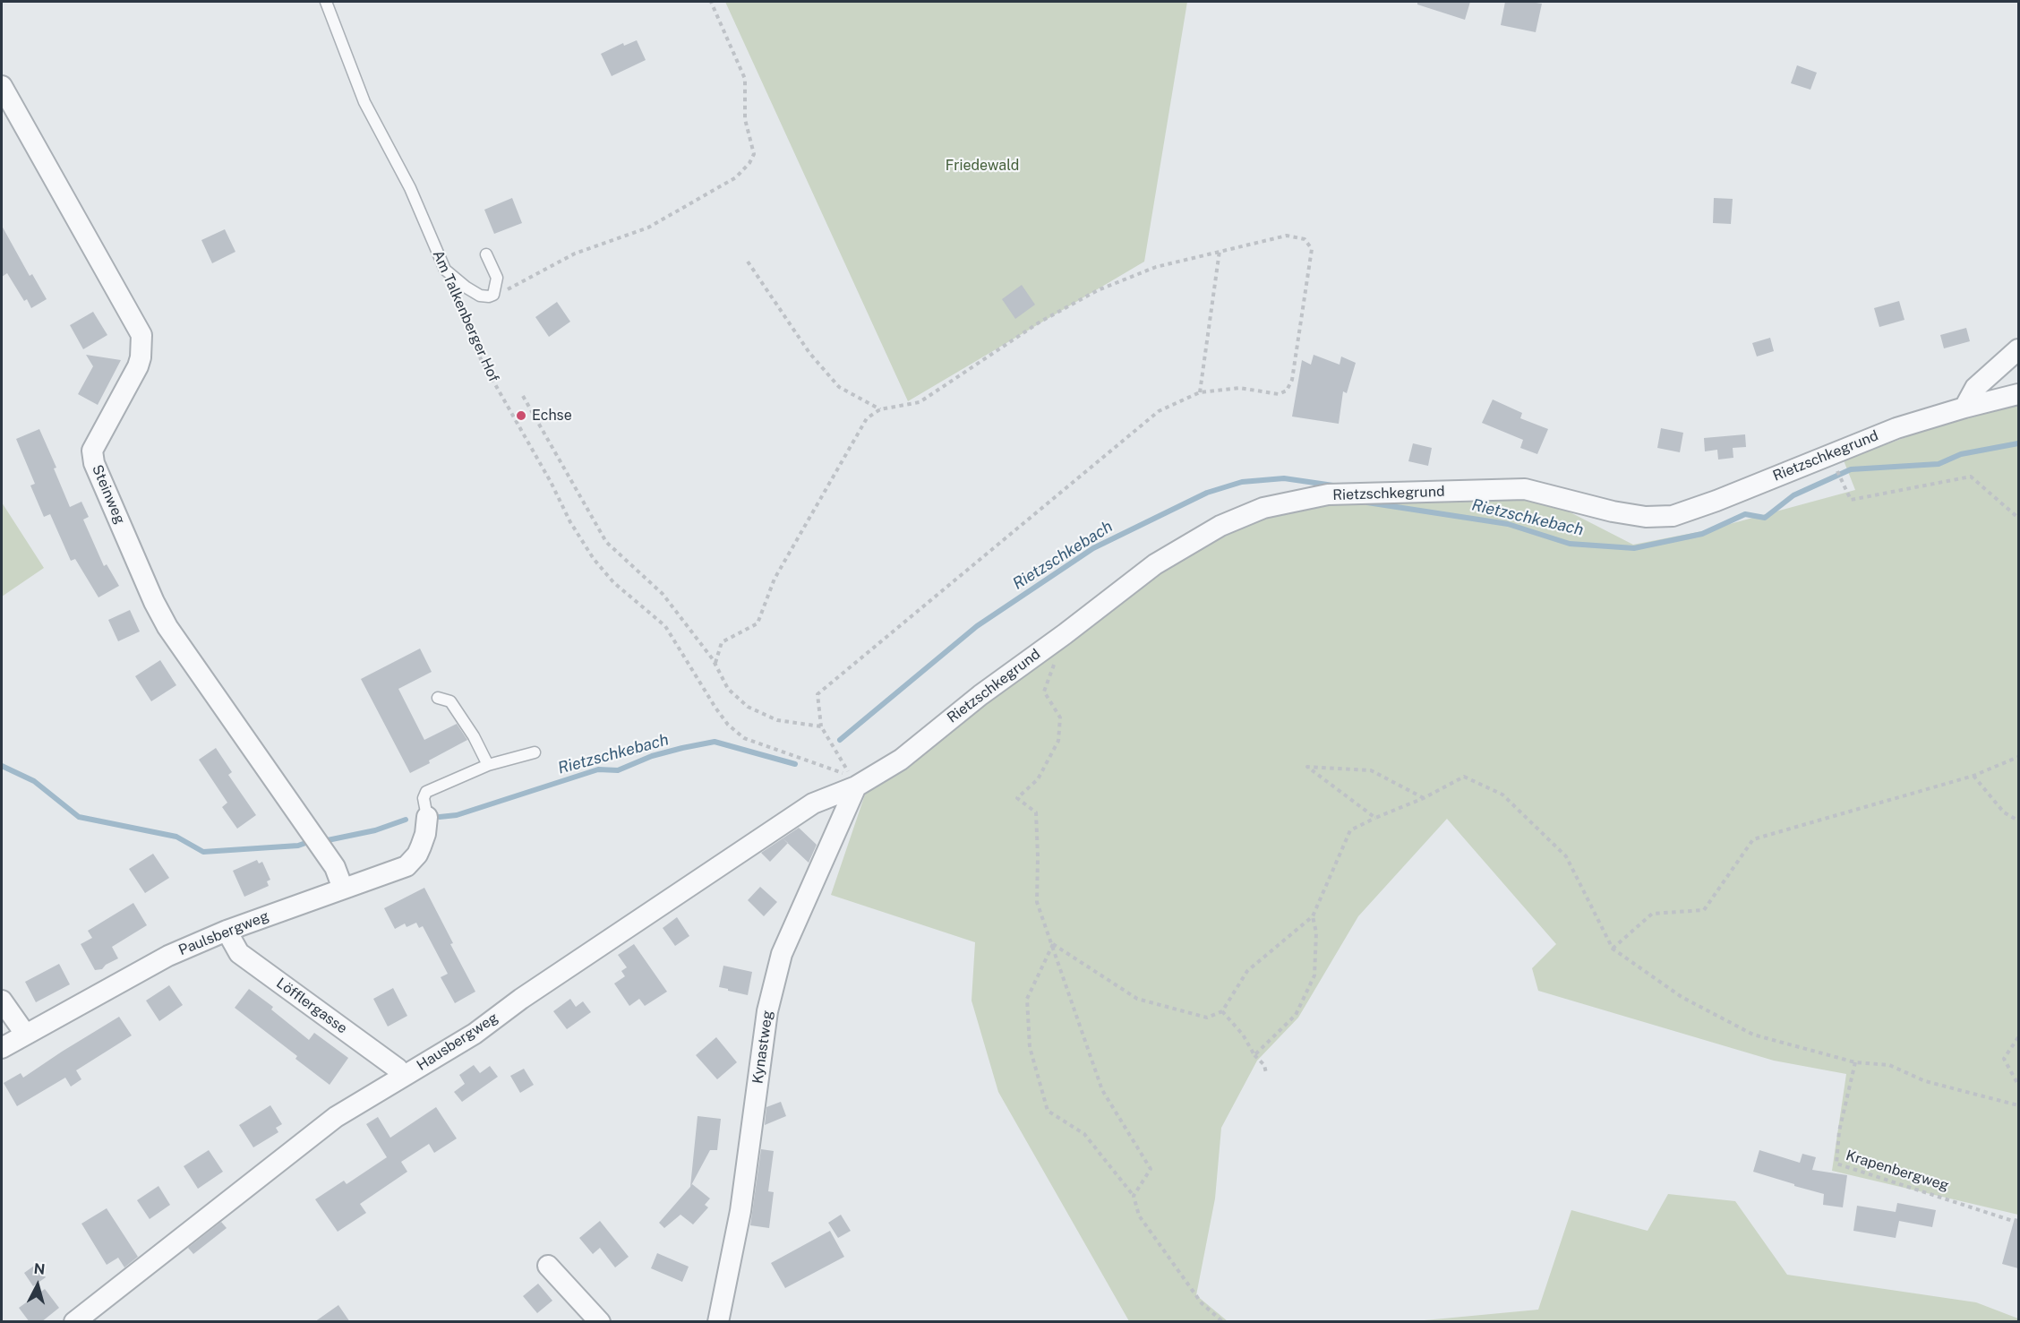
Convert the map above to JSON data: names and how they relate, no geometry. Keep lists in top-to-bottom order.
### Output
{
  "streets": {
    "street": [
      "Rietzschkegrund",
      "Steinweg",
      "Paulsbergweg",
      "Löfflergasse",
      "Hausbergweg",
      "Kynastweg"
    ],
    "lane": ["Am Talkenberger Hof"],
    "path": ["Krapenbergweg"]
  },
  "crossings": [
    ["Am Talkenberger Hof", "Rietzschkegrund"],
    ["Am Talkenberger Hof", "Hausbergweg"],
    ["Am Talkenberger Hof", "Kynastweg"],
    ["Rietzschkegrund", "Hausbergweg"],
    ["Rietzschkegrund", "Kynastweg"],
    ["Steinweg", "Paulsbergweg"],
    ["Paulsbergweg", "Löfflergasse"],
    ["Löfflergasse", "Hausbergweg"],
    ["Hausbergweg", "Kynastweg"]
  ],
  "water": ["Rietzschkebach"],
  "parks": ["Friedewald"],
  "places": ["Echse"],
  "north": "top"
}
